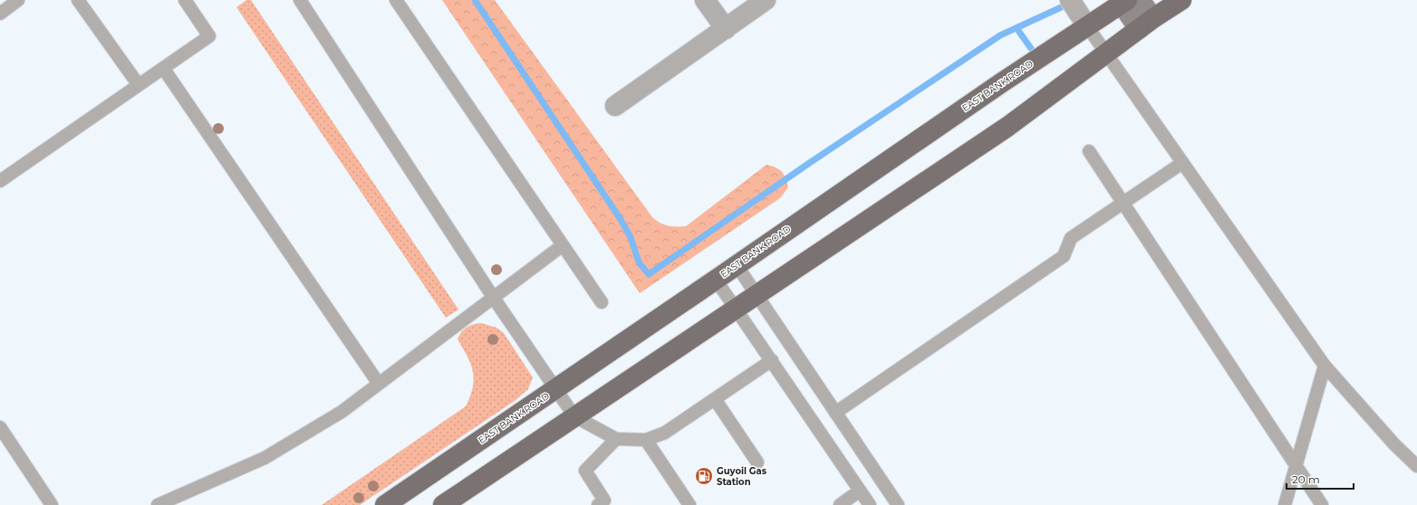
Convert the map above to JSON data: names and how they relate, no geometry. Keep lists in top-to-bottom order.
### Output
{
  "streets": {
    "main road": ["EAST BANK ROAD"]
  },
  "places": {
    "fuel station": ["Guyoil Gas Station"]
  },
  "scale_bar": "20 m"
}
